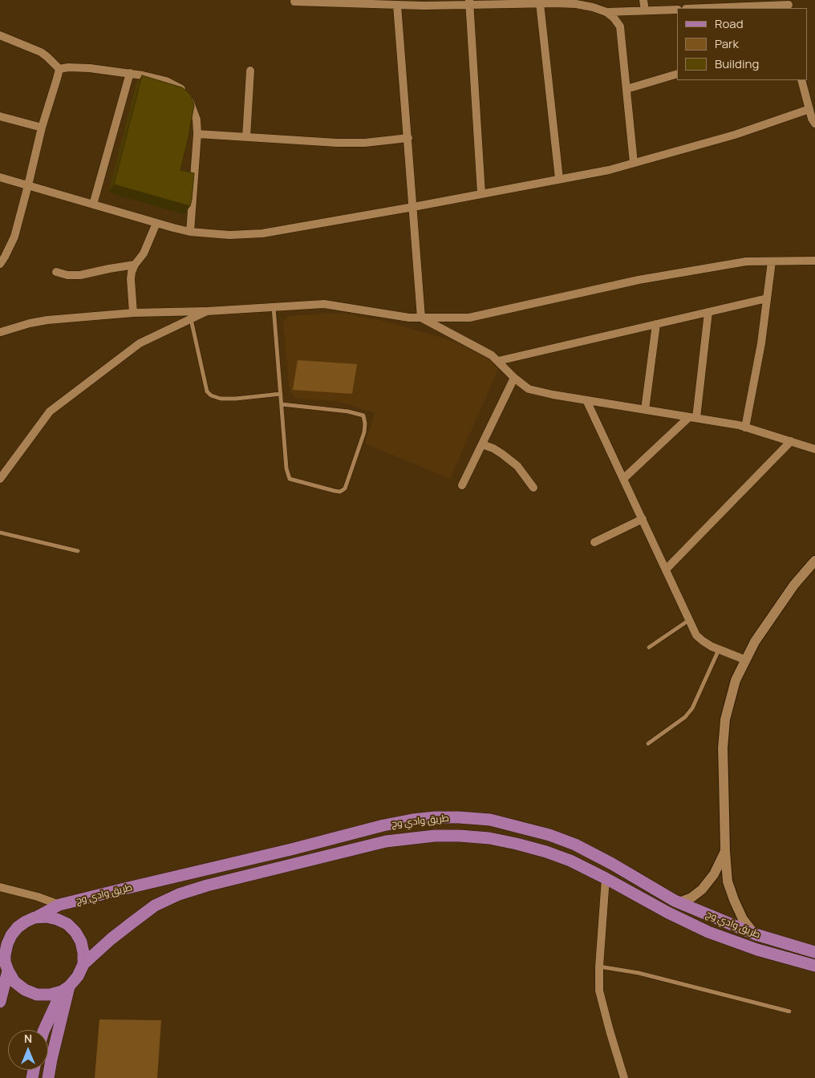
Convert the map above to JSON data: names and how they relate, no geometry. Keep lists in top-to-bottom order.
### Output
{
  "streets": {
    "main road": ["طريق وادي وج"]
  },
  "legend": ["Road", "Park", "Building"],
  "north": "top"
}
